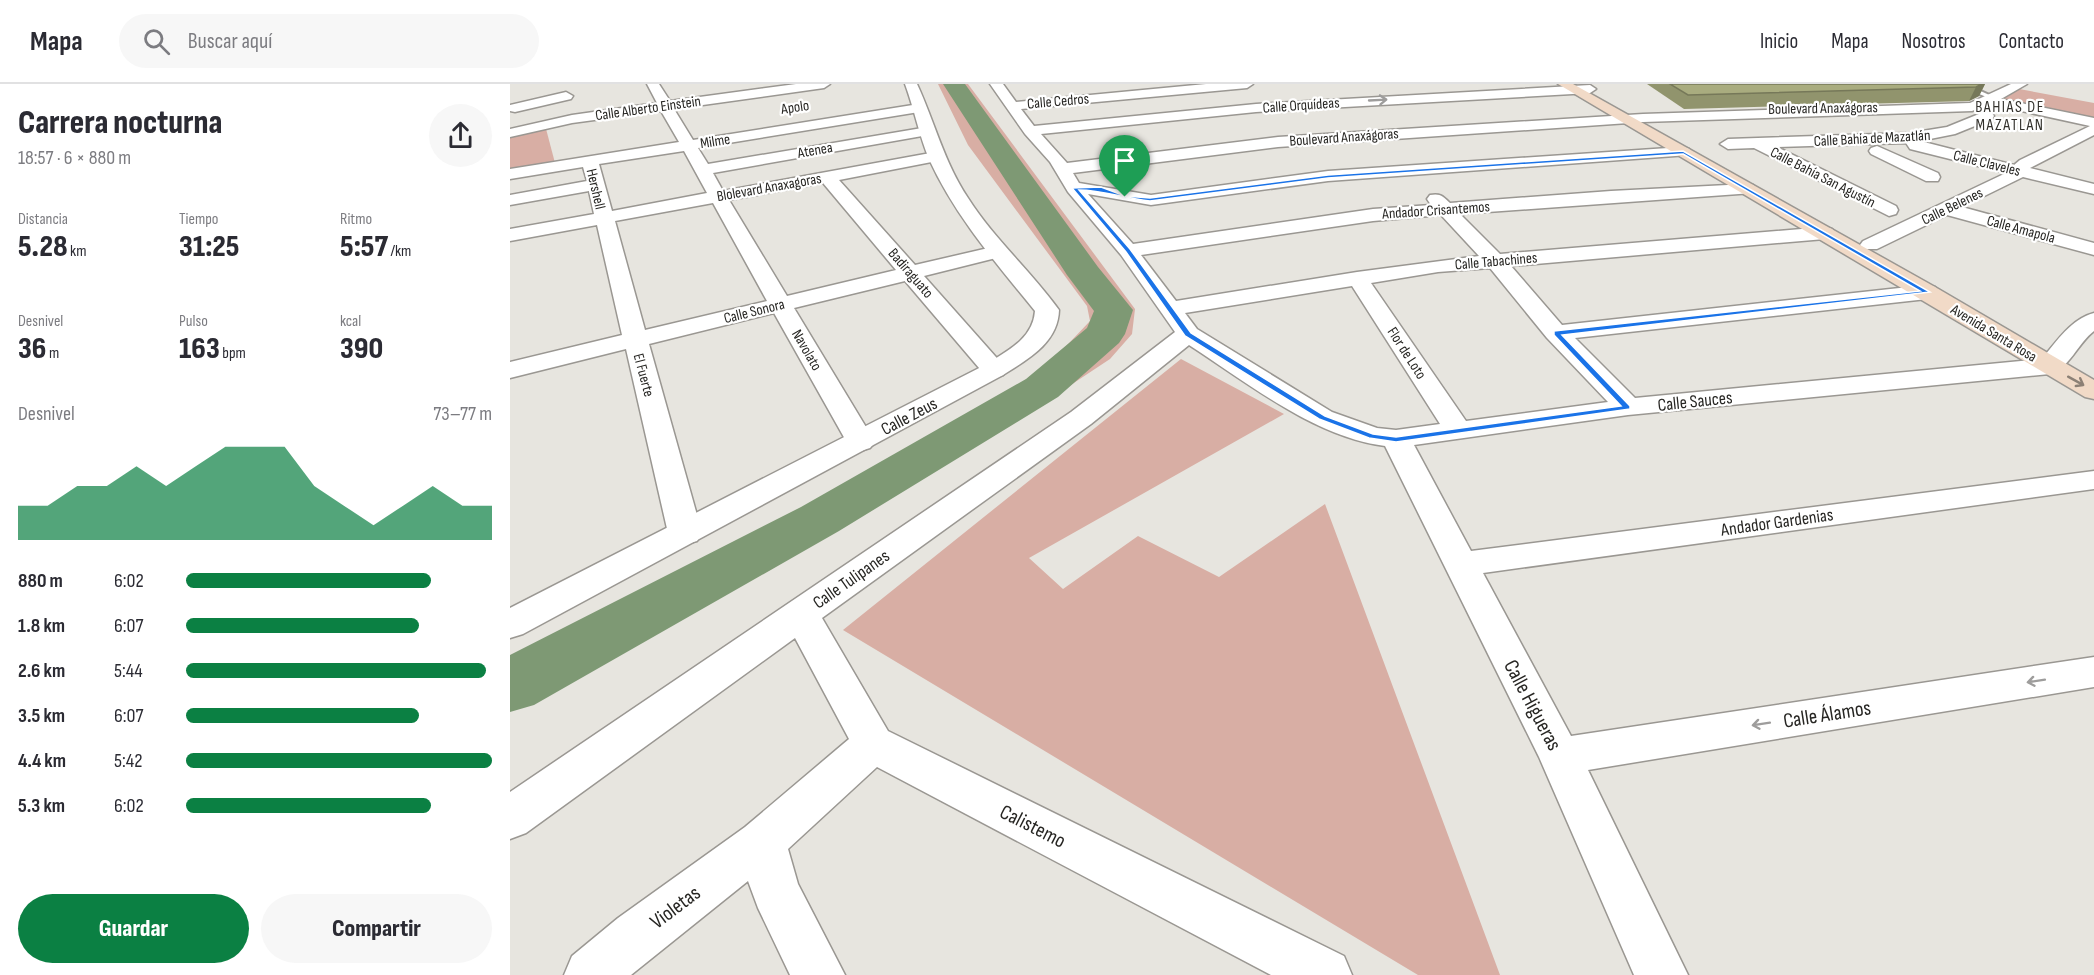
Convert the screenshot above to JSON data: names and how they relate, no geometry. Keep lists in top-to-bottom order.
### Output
{
  "streets": {
    "main road": ["Avenida Santa Rosa"],
    "street": [
      "Calle Cedros",
      "Calle Orquídeas",
      "Calle Alberto Einstein",
      "Boulevard Anaxágoras",
      "Calle Bahía de Mazatlán",
      "Milme",
      "Atenea",
      "Calle Claveles",
      "Calle Bahía San Agustín",
      "Blolevard Anaxagoras",
      "Hershell",
      "Calle Belenes",
      "Andador Crisantemos",
      "Calle Amapola",
      "Calle Tabachines",
      "Badiraguato",
      "Calle Sonora",
      "Navolato",
      "Flor de Loto",
      "El Fuerte",
      "Calle Sauces",
      "Calle Zeus",
      "Andador Gardenias",
      "Calle Tulipanes",
      "Calle Higueras",
      "Calle Álamos",
      "Calistemo",
      "Violetas"
    ]
  },
  "crossings": [
    ["Calle Orquídeas", "Avenida Santa Rosa"],
    ["Calle Alberto Einstein", "Navolato"],
    ["Boulevard Anaxágoras", "Calle Bahía de Mazatlán"],
    ["Boulevard Anaxágoras", "Calle Claveles"],
    ["Boulevard Anaxágoras", "Avenida Santa Rosa"],
    ["Calle Bahía de Mazatlán", "Calle Claveles"],
    ["Calle Bahía de Mazatlán", "Calle Bahía San Agustín"],
    ["Milme", "Atenea"],
    ["Milme", "Hershell"],
    ["Milme", "Navolato"],
    ["Milme", "Calle Zeus"],
    ["Atenea", "Navolato"],
    ["Atenea", "Calle Zeus"],
    ["Calle Claveles", "Calle Belenes"],
    ["Blolevard Anaxagoras", "Hershell"],
    ["Blolevard Anaxagoras", "Badiraguato"],
    ["Blolevard Anaxagoras", "Navolato"],
    ["Blolevard Anaxagoras", "El Fuerte"],
    ["Blolevard Anaxagoras", "Calle Zeus"],
    ["Hershell", "El Fuerte"],
    ["Calle Belenes", "Calle Amapola"],
    ["Calle Belenes", "Avenida Santa Rosa"],
    ["Andador Crisantemos", "Avenida Santa Rosa"],
    ["Calle Tabachines", "Avenida Santa Rosa"],
    ["Calle Tabachines", "Flor de Loto"],
    ["Calle Tabachines", "Calle Sauces"],
    ["Calle Tabachines", "Calle Tulipanes"],
    ["Badiraguato", "Calle Sonora"],
    ["Badiraguato", "Calle Zeus"],
    ["Calle Sonora", "Navolato"],
    ["Calle Sonora", "El Fuerte"],
    ["Calle Sonora", "Calle Zeus"],
    ["Avenida Santa Rosa", "Calle Sauces"],
    ["Navolato", "Calle Zeus"],
    ["Flor de Loto", "Calle Sauces"],
    ["El Fuerte", "Calle Zeus"],
    ["Calle Sauces", "Calle Tulipanes"],
    ["Calle Sauces", "Calle Higueras"],
    ["Andador Gardenias", "Calle Higueras"],
    ["Calle Higueras", "Calle Álamos"],
    ["Calistemo", "Violetas"]
  ],
  "one_way": ["Calle Álamos"],
  "districts": ["BAHIAS DE MAZATLAN"],
  "page": {
    "header": "Mapa",
    "search": "Buscar aquí",
    "nav": [
      "Inicio",
      "Mapa",
      "Nosotros",
      "Contacto"
    ],
    "heading": ["Carrera nocturna", "18:57 · 6 × 880 m"],
    "stats": [
      ["Distancia", "5.28 km"],
      ["Tiempo", "31:25"],
      ["Ritmo", "5:57 /km"],
      ["Desnivel", "36 m"],
      ["Pulso", "163 bpm"],
      ["kcal", "390"]
    ],
    "chart": ["Desnivel", "73–77 m"],
    "list": [
      {
        "name": "880 m",
        "note": "6:02"
      },
      {
        "name": "1.8 km",
        "note": "6:07"
      },
      {
        "name": "2.6 km",
        "note": "5:44"
      },
      {
        "name": "3.5 km",
        "note": "6:07"
      },
      {
        "name": "4.4 km",
        "note": "5:42"
      },
      {
        "name": "5.3 km",
        "note": "6:02"
      }
    ],
    "buttons": ["Guardar", "Compartir"]
  }
}
